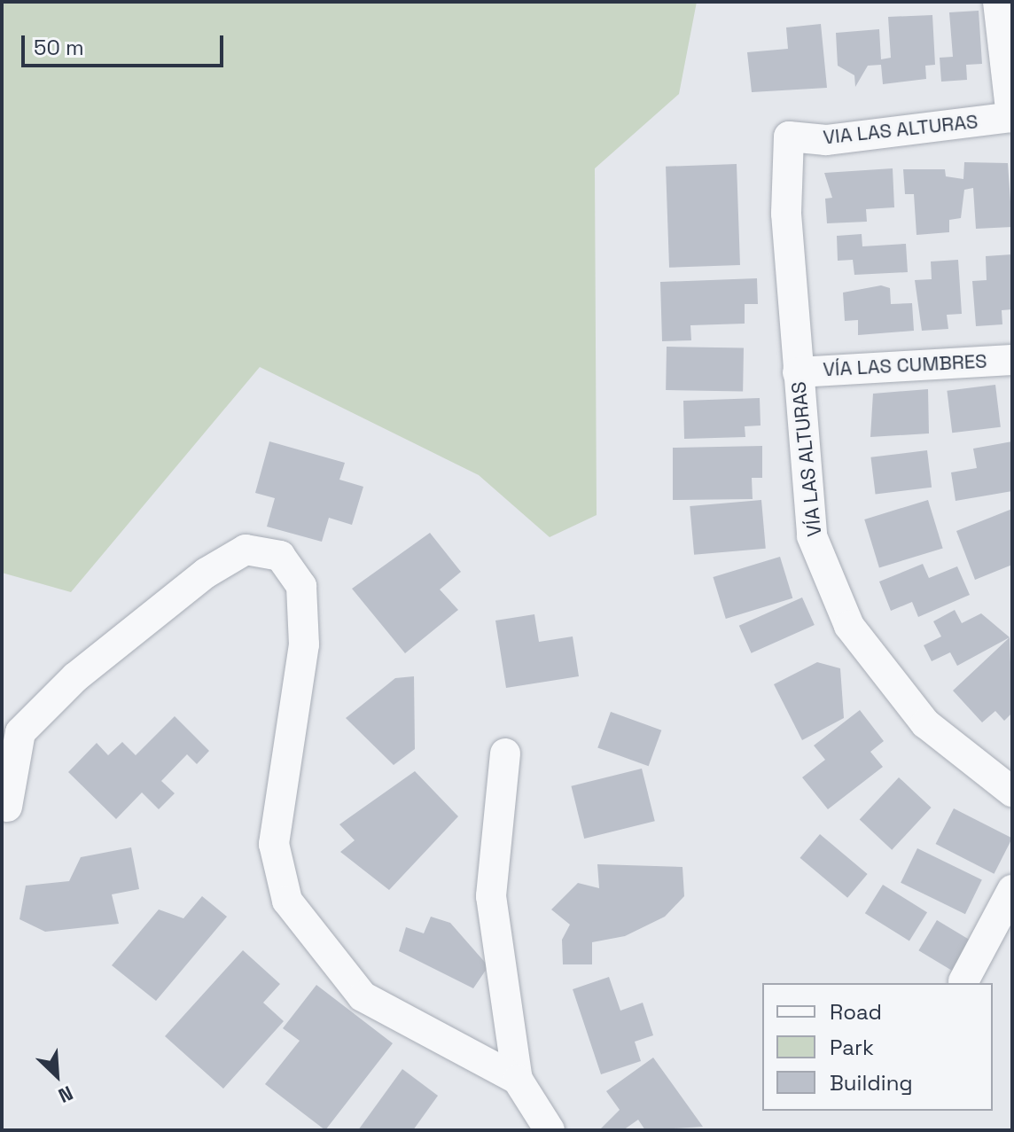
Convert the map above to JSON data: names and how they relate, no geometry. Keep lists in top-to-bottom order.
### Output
{
  "streets": {
    "street": ["VIA LAS ALTURAS", "VÍA LAS CUMBRES", "VÍA LAS ALTURAS"]
  },
  "crossings": [
    ["VIA LAS ALTURAS", "VÍA LAS ALTURAS"],
    ["VÍA LAS CUMBRES", "VÍA LAS ALTURAS"]
  ],
  "legend": ["Road", "Park", "Building"],
  "scale_bar": "50 m",
  "north": "bottom right"
}
